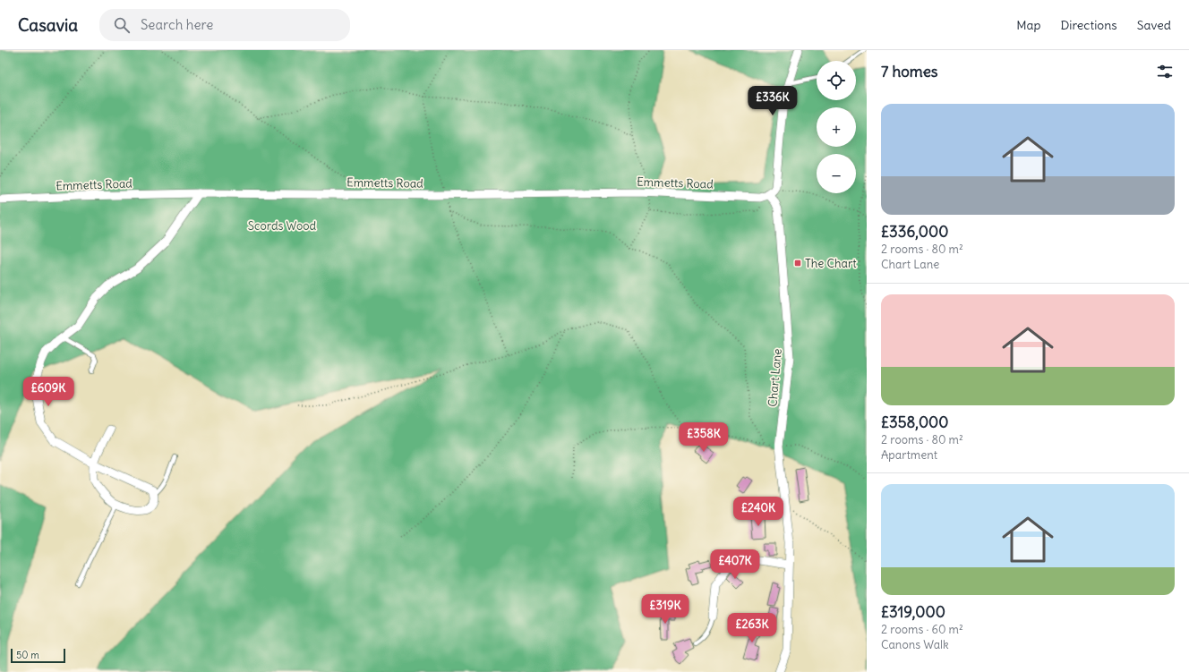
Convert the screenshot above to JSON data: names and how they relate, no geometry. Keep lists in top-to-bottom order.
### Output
{
  "streets": {
    "street": ["Emmetts Road", "Chart Lane"]
  },
  "crossings": [
    ["Emmetts Road", "Chart Lane"]
  ],
  "parks": ["Scords Wood"],
  "places": {
    "transit": ["The Chart"]
  },
  "scale_bar": "50 m",
  "page": {
    "header": "Casavia",
    "search": "Search here",
    "nav": ["Map", "Directions", "Saved"],
    "heading": "7 homes",
    "map_buttons": ["+", "−"],
    "price": [
      "£336K",
      "£609K",
      "£358K",
      "£240K",
      "£407K",
      "£319K",
      "£263K"
    ],
    "list": [
      {
        "name": "£336,000",
        "note": "2 rooms · 80 m² · Chart Lane"
      },
      {
        "name": "£358,000",
        "note": "2 rooms · 80 m² · Apartment"
      },
      {
        "name": "£319,000",
        "note": "2 rooms · 60 m² · Canons Walk"
      }
    ],
    "scale": "50 m"
  }
}
